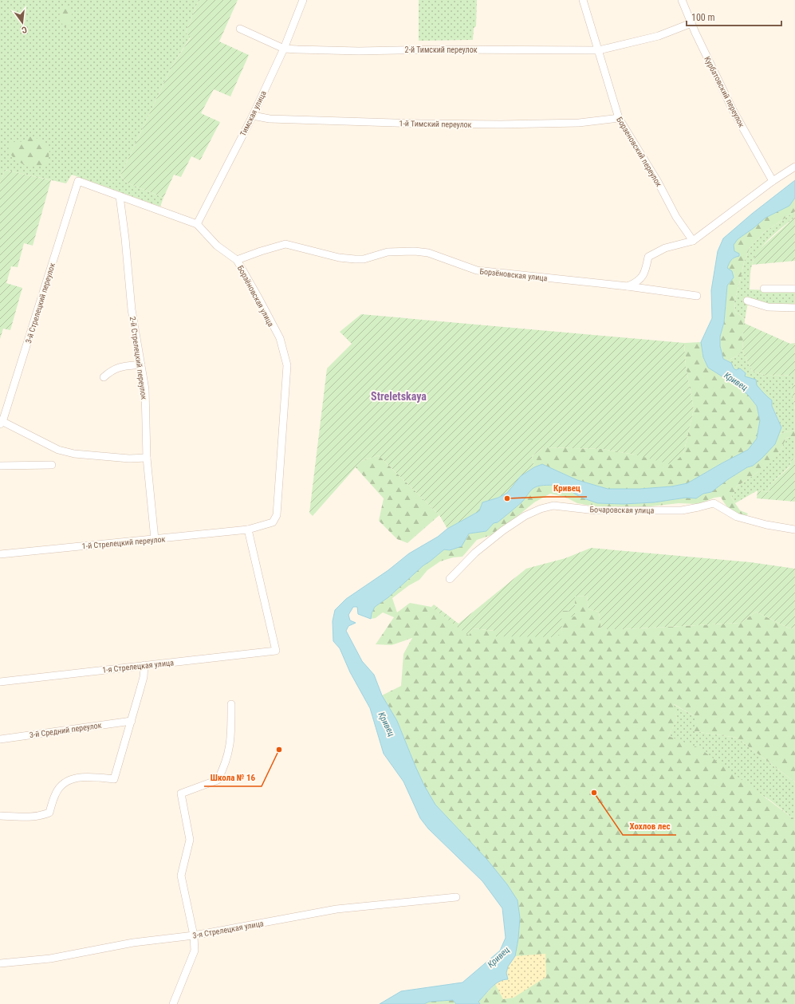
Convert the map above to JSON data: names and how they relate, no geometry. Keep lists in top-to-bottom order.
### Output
{
  "streets": {
    "street": [
      "2-й Тимский переулок",
      "Курбатовский переулок",
      "Тимская улица",
      "1-й Тимский переулок",
      "Борзеновский переулок",
      "Борзёновская улица",
      "3-й Стрелецкий переулок",
      "2-й Стрелецкий переулок",
      "Бочаровская улица",
      "1-й Стрелецкий переулок",
      "1-я Стрелецкая улица",
      "3-й Средний переулок",
      "3-я Стрелецкая улица"
    ]
  },
  "crossings": [
    ["2-й Тимский переулок", "Курбатовский переулок"],
    ["2-й Тимский переулок", "Тимская улица"],
    ["2-й Тимский переулок", "Борзеновский переулок"],
    ["Тимская улица", "1-й Тимский переулок"],
    ["1-й Тимский переулок", "Борзеновский переулок"],
    ["Борзёновская улица", "1-й Стрелецкий переулок"],
    ["Борзёновская улица", "1-я Стрелецкая улица"],
    ["3-й Стрелецкий переулок", "2-й Стрелецкий переулок"],
    ["2-й Стрелецкий переулок", "1-й Стрелецкий переулок"],
    ["1-й Стрелецкий переулок", "1-я Стрелецкая улица"]
  ],
  "districts": ["Streletskaya"],
  "water": ["Кривец"],
  "places": ["Кривец", "Школа № 16", "Хохлов лес"],
  "scale_bar": "100 m",
  "north": "bottom"
}
